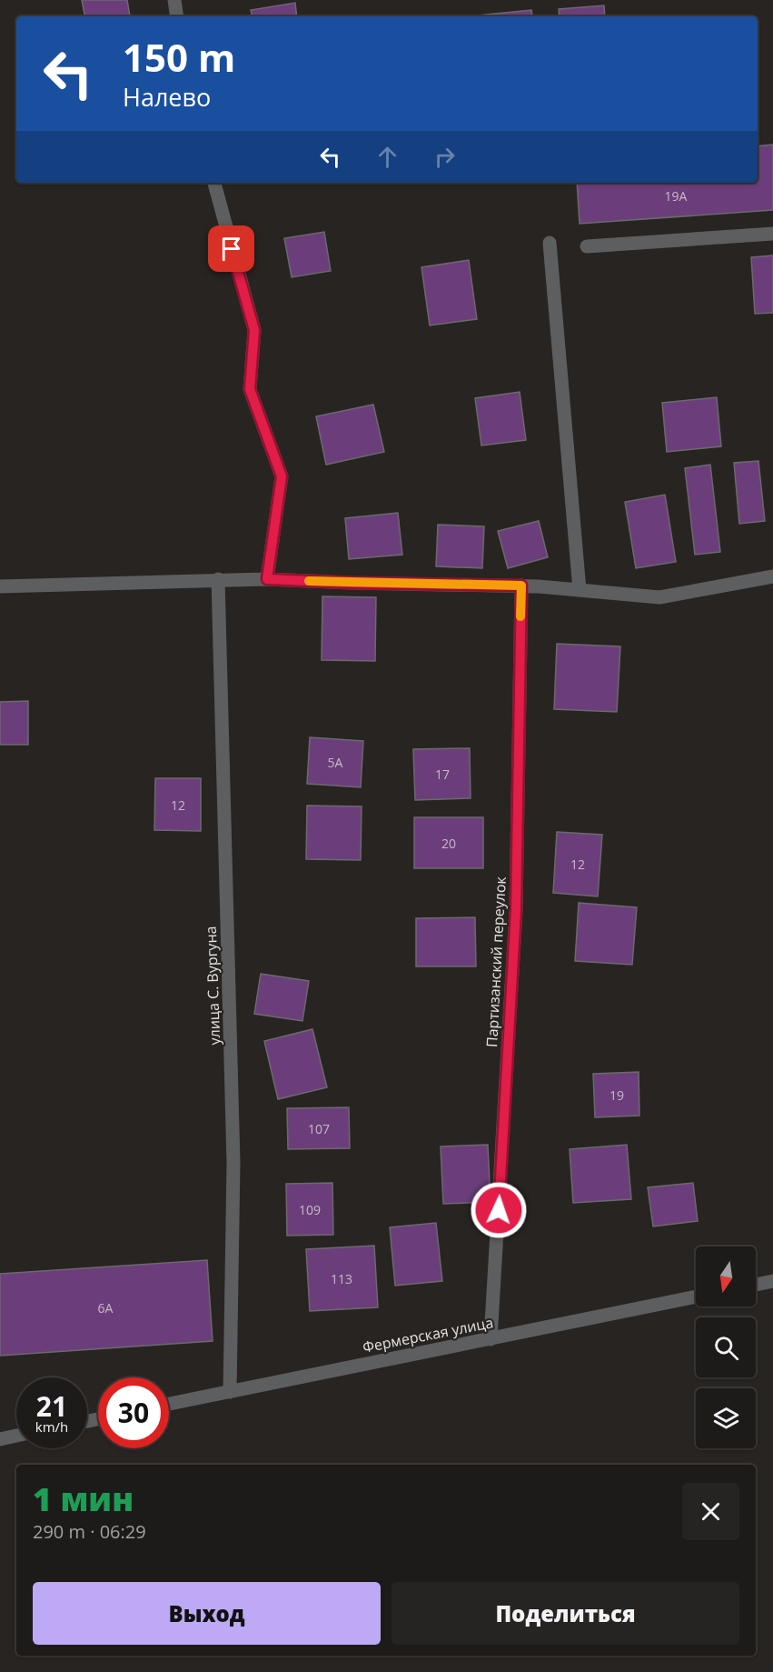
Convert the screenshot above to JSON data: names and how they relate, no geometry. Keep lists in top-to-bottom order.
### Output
{
  "streets": {
    "street": ["Партизанский переулок", "улица С. Вургуна", "Фермерская улица"]
  },
  "crossings": [
    ["Партизанский переулок", "Фермерская улица"],
    ["улица С. Вургуна", "Фермерская улица"]
  ],
  "house_numbers": [
    "19А",
    "5А",
    "17",
    "12",
    "20",
    "12",
    "19",
    "107",
    "109",
    "113",
    "6А"
  ],
  "north": "bottom",
  "page": {
    "turn": ["150 m", "Налево"],
    "speed": "21 km/h",
    "limit": "30",
    "heading": ["1 мин", "290 m · 06:29"],
    "buttons": ["Выход", "Поделиться"]
  }
}
